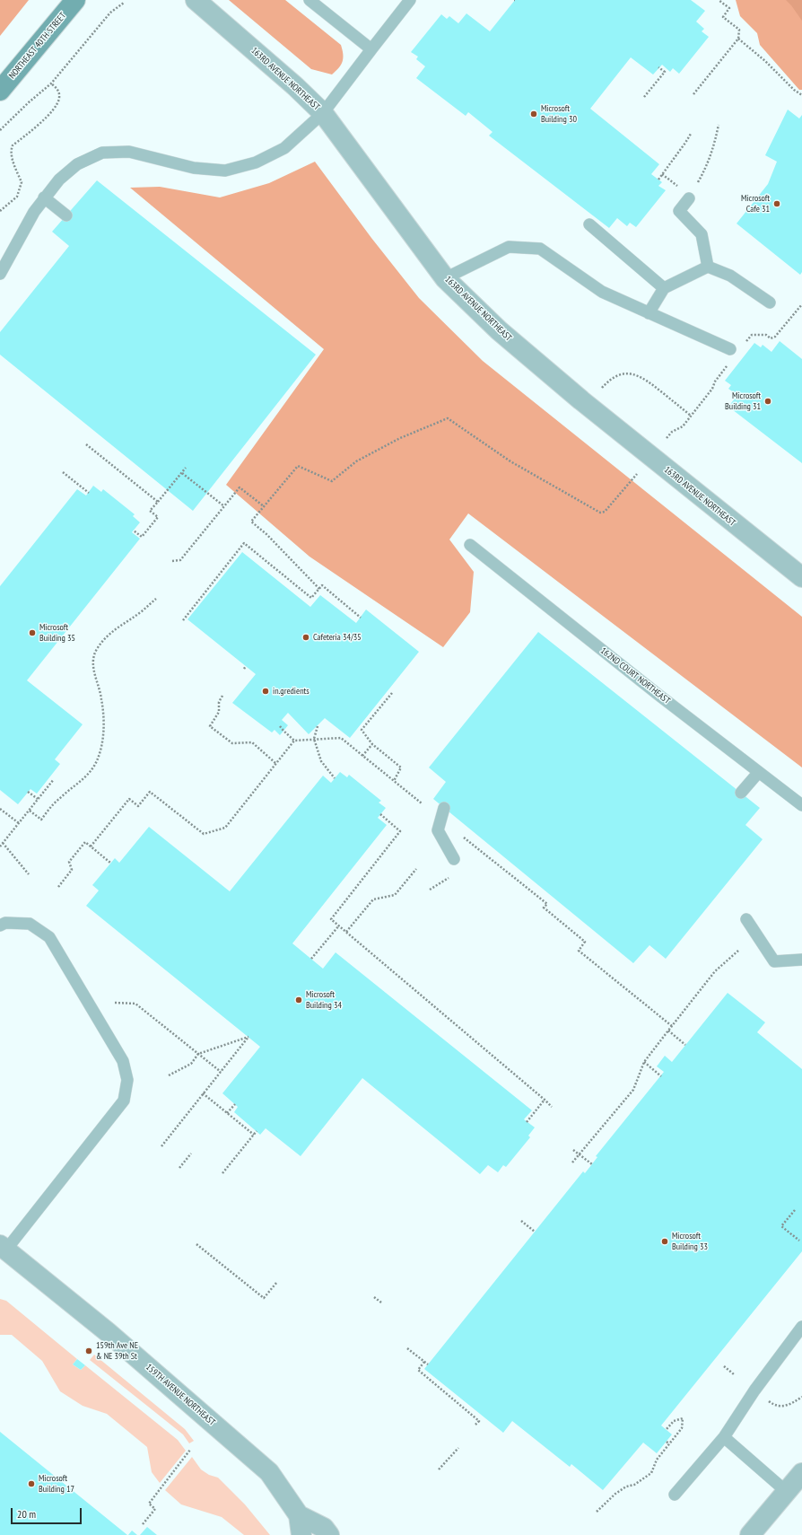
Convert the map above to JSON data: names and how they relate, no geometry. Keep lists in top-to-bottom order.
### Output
{
  "streets": {
    "main road": ["NORTHEAST 40TH STREET"],
    "street": ["163RD AVENUE NORTHEAST", "159TH AVENUE NORTHEAST"],
    "lane": ["162ND COURT NORTHEAST"]
  },
  "places": [
    "Microsoft Building 30",
    "Microsoft Cafe 31",
    "Microsoft Building 31",
    "Microsoft Building 35",
    "Cafeteria 34/35",
    "in.gredients",
    "Microsoft Building 34",
    "Microsoft Building 33",
    "159th Ave NE & NE 39th St",
    "Microsoft Building 17"
  ],
  "scale_bar": "20 m"
}
